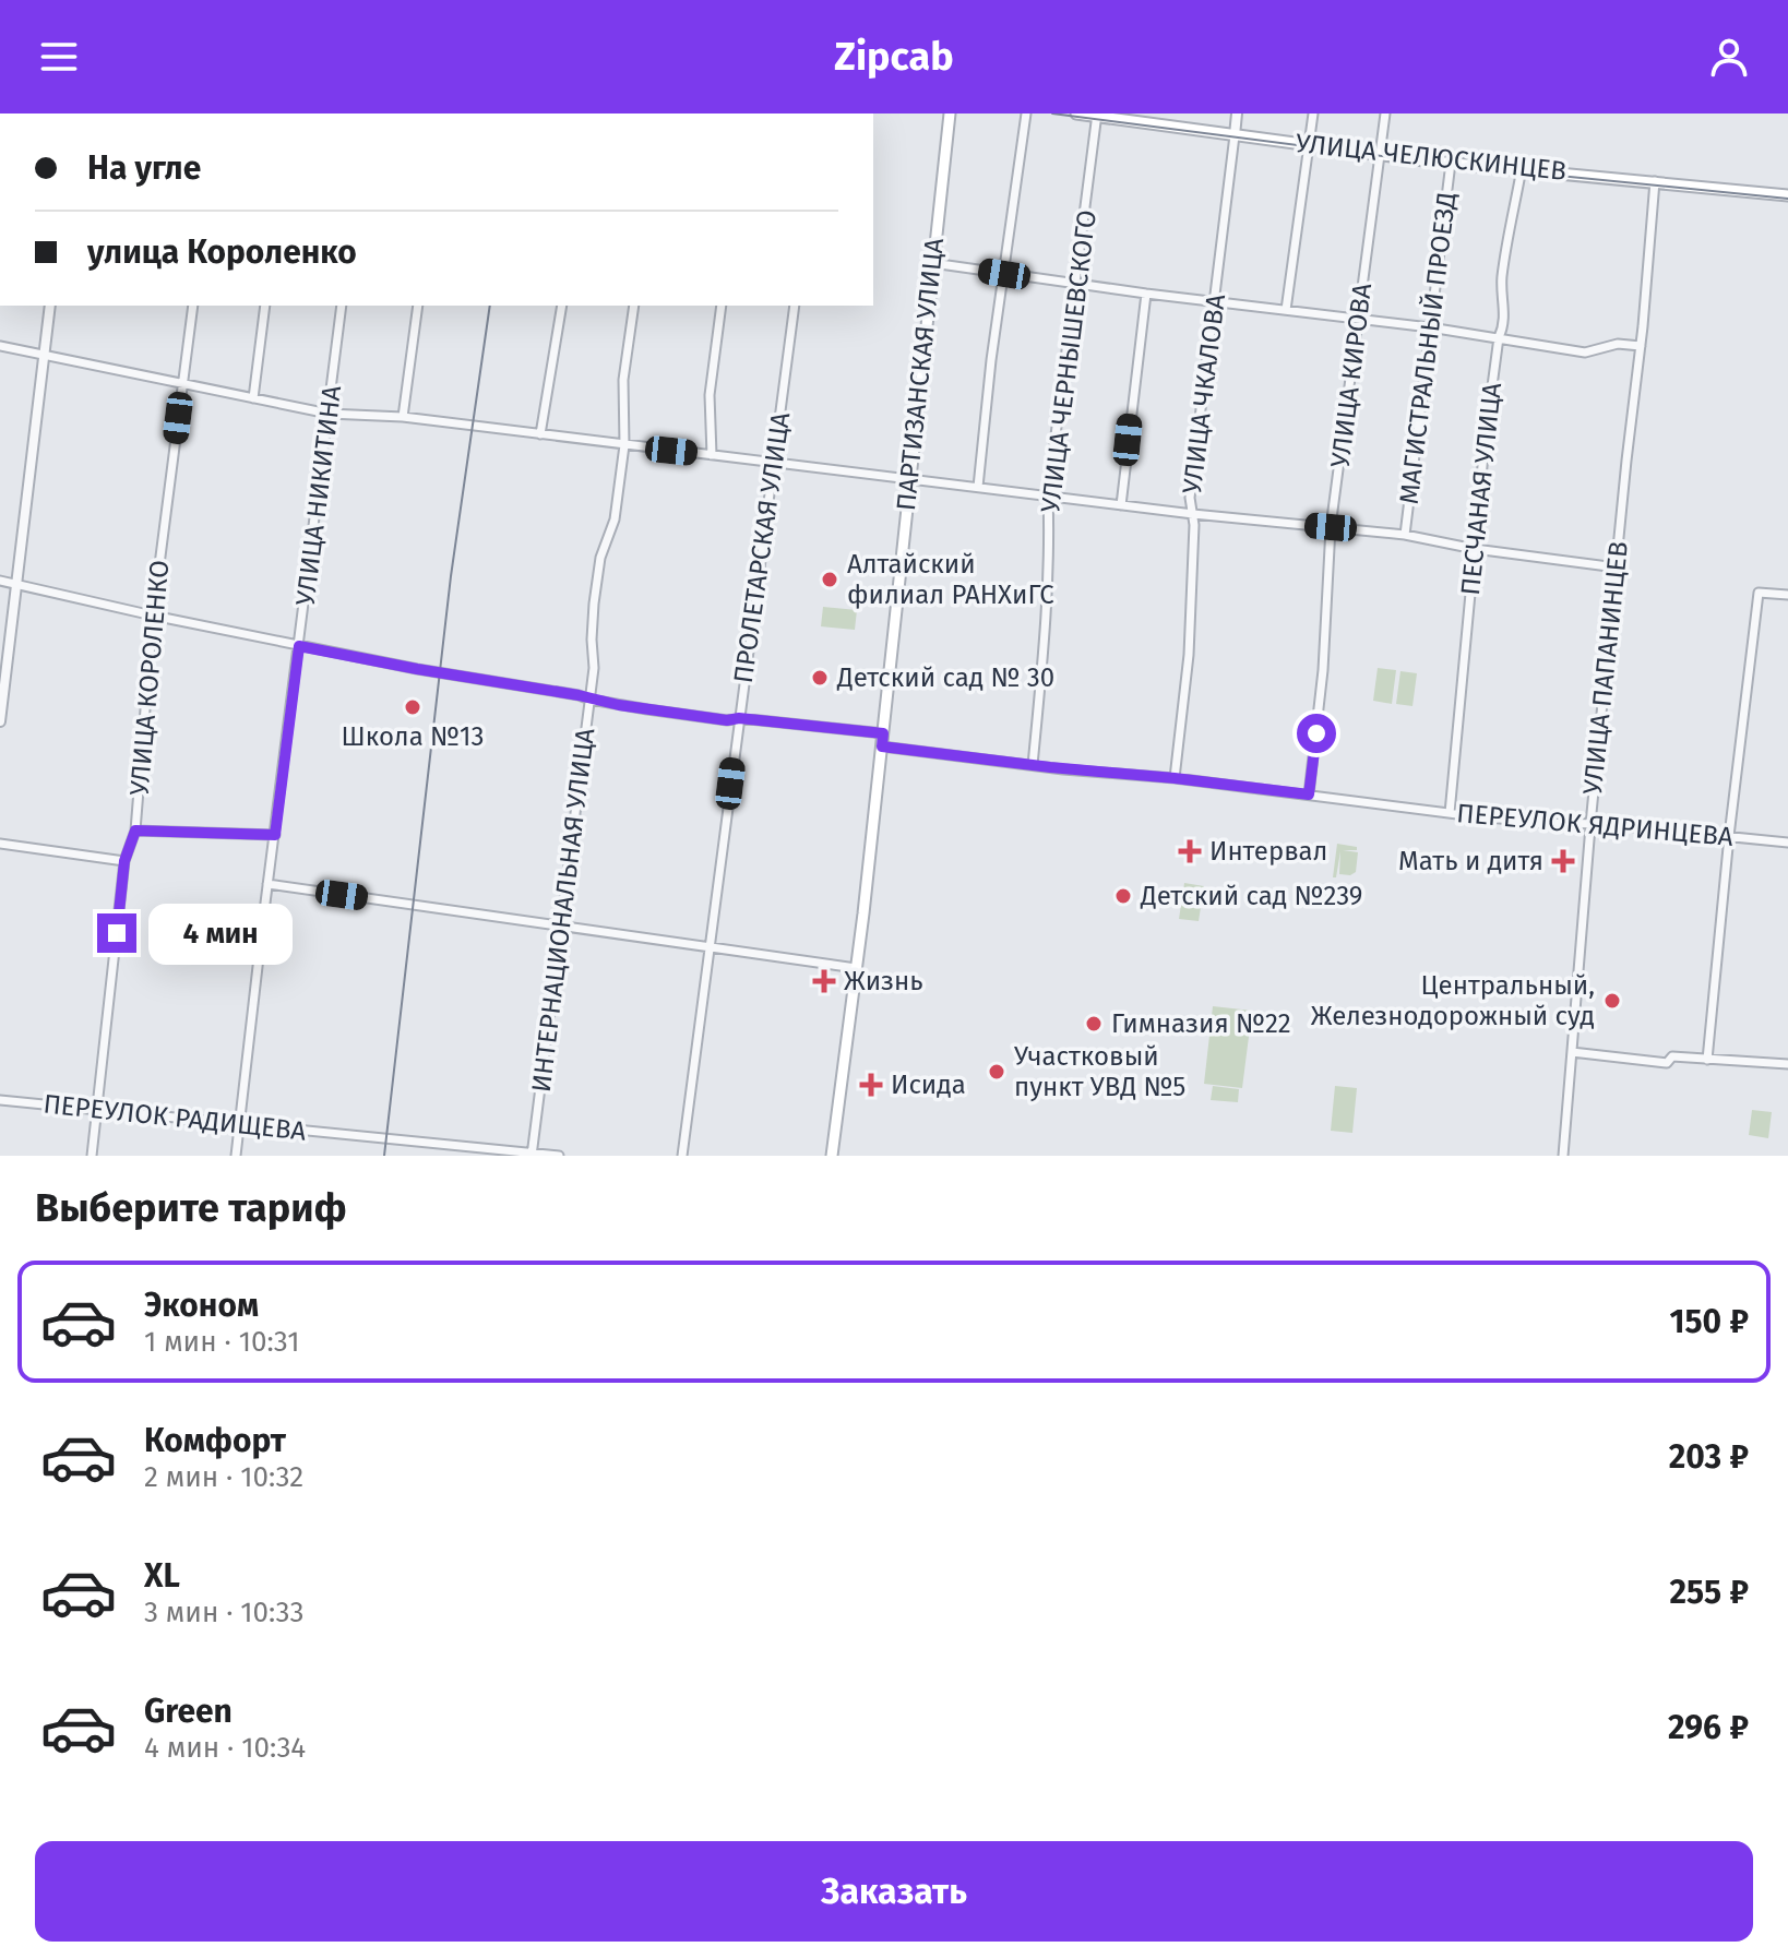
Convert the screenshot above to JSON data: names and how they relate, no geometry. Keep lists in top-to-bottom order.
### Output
{
  "streets": {
    "main road": ["УЛИЦА ЧЕЛЮСКИНЦЕВ", "ПАРТИЗАНСКАЯ УЛИЦА"],
    "street": [
      "МАГИСТРАЛЬНЫЙ ПРОЕЗД",
      "УЛИЦА ЧЕРНЫШЕВСКОГО",
      "УЛИЦА КИРОВА",
      "УЛИЦА ЧКАЛОВА",
      "ПЕСЧАНАЯ УЛИЦА",
      "УЛИЦА НИКИТИНА",
      "ПРОЛЕТАРСКАЯ УЛИЦА",
      "УЛИЦА ПАПАНИНЦЕВ",
      "УЛИЦА КОРОЛЕНКО",
      "ПЕРЕУЛОК ЯДРИНЦЕВА",
      "ИНТЕРНАЦИОНАЛЬНАЯ УЛИЦА",
      "ПЕРЕУЛОК РАДИЩЕВА"
    ]
  },
  "crossings": [
    ["УЛИЦА ЧЕЛЮСКИНЦЕВ", "МАГИСТРАЛЬНЫЙ ПРОЕЗД"],
    ["УЛИЦА ЧЕЛЮСКИНЦЕВ", "УЛИЦА ЧЕРНЫШЕВСКОГО"],
    ["УЛИЦА ЧЕЛЮСКИНЦЕВ", "УЛИЦА КИРОВА"],
    ["УЛИЦА ЧЕЛЮСКИНЦЕВ", "УЛИЦА ЧКАЛОВА"],
    ["УЛИЦА ЧЕЛЮСКИНЦЕВ", "ПЕСЧАНАЯ УЛИЦА"],
    ["УЛИЦА ЧЕЛЮСКИНЦЕВ", "УЛИЦА ПАПАНИНЦЕВ"],
    ["УЛИЦА ЧЕРНЫШЕВСКОГО", "ПЕРЕУЛОК ЯДРИНЦЕВА"],
    ["ПАРТИЗАНСКАЯ УЛИЦА", "ПЕРЕУЛОК ЯДРИНЦЕВА"],
    ["УЛИЦА КИРОВА", "ПЕРЕУЛОК ЯДРИНЦЕВА"],
    ["УЛИЦА ЧКАЛОВА", "ПЕРЕУЛОК ЯДРИНЦЕВА"],
    ["ПЕСЧАНАЯ УЛИЦА", "ПЕРЕУЛОК ЯДРИНЦЕВА"],
    ["УЛИЦА НИКИТИНА", "ПЕРЕУЛОК РАДИЩЕВА"],
    ["УЛИЦА ПАПАНИНЦЕВ", "ПЕРЕУЛОК ЯДРИНЦЕВА"],
    ["УЛИЦА КОРОЛЕНКО", "ПЕРЕУЛОК РАДИЩЕВА"],
    ["ИНТЕРНАЦИОНАЛЬНАЯ УЛИЦА", "ПЕРЕУЛОК РАДИЩЕВА"]
  ],
  "places": {
    "other": [
      "Алтайский филиал РАНХиГС",
      "Детский сад № 30",
      "Школа №13",
      "Детский сад №239",
      "Центральный, Железнодорожный суд",
      "Гимназия №22",
      "Участковый пункт УВД №5"
    ],
    "health": [
      "Интервал",
      "Мать и дитя",
      "Жизнь",
      "Исида"
    ]
  },
  "page": {
    "header": "Zipcab",
    "banner": ["На угле", "улица Короленко"],
    "bubble": "4 мин",
    "heading": "Выберите тариф",
    "list": [
      {
        "name": "Эконом",
        "note": "1 мин · 10:31",
        "value": "150 ₽"
      },
      {
        "name": "Комфорт",
        "note": "2 мин · 10:32",
        "value": "203 ₽"
      },
      {
        "name": "XL",
        "note": "3 мин · 10:33",
        "value": "255 ₽"
      },
      {
        "name": "Green",
        "note": "4 мин · 10:34",
        "value": "296 ₽"
      }
    ],
    "buttons": "Заказать"
  }
}
